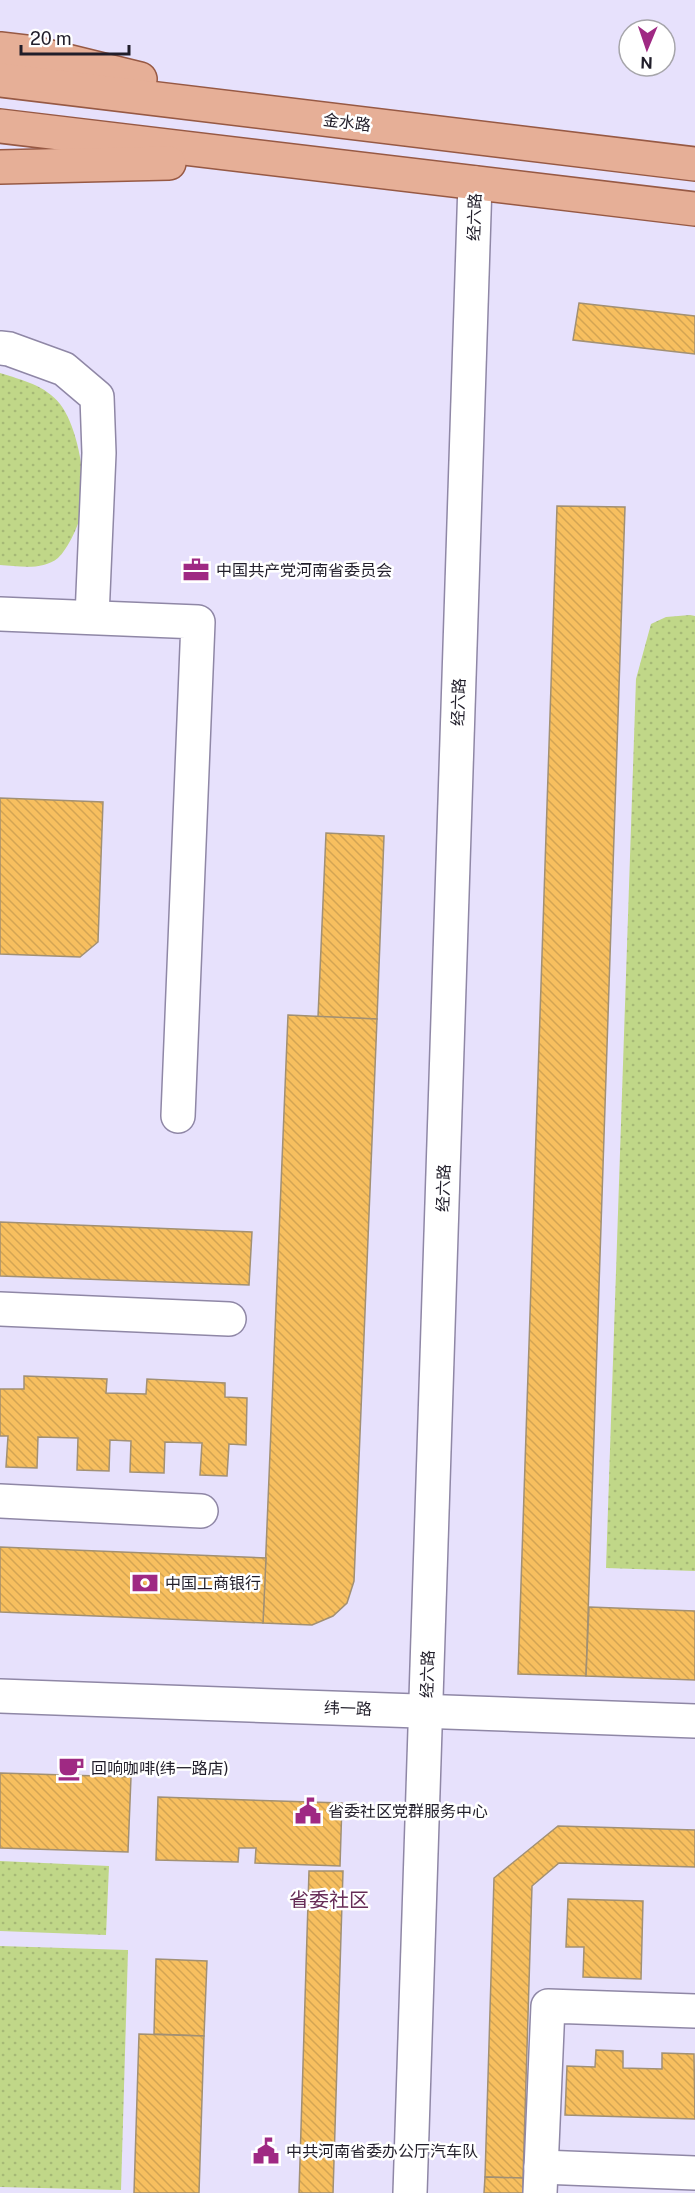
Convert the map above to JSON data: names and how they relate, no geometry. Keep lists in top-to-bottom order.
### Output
{
  "streets": {
    "main road": ["金水路"],
    "street": ["经六路", "纬一路"]
  },
  "crossings": [
    ["经六路", "纬一路"]
  ],
  "districts": ["省委社区"],
  "places": {
    "office": ["中国共产党河南省委员会"],
    "bank": ["中国工商银行"],
    "cafe": ["回响咖啡(纬一路店)"],
    "public building": ["省委社区党群服务中心", "中共河南省委办公厅汽车队"]
  },
  "scale_bar": "20 m",
  "north": "bottom"
}
